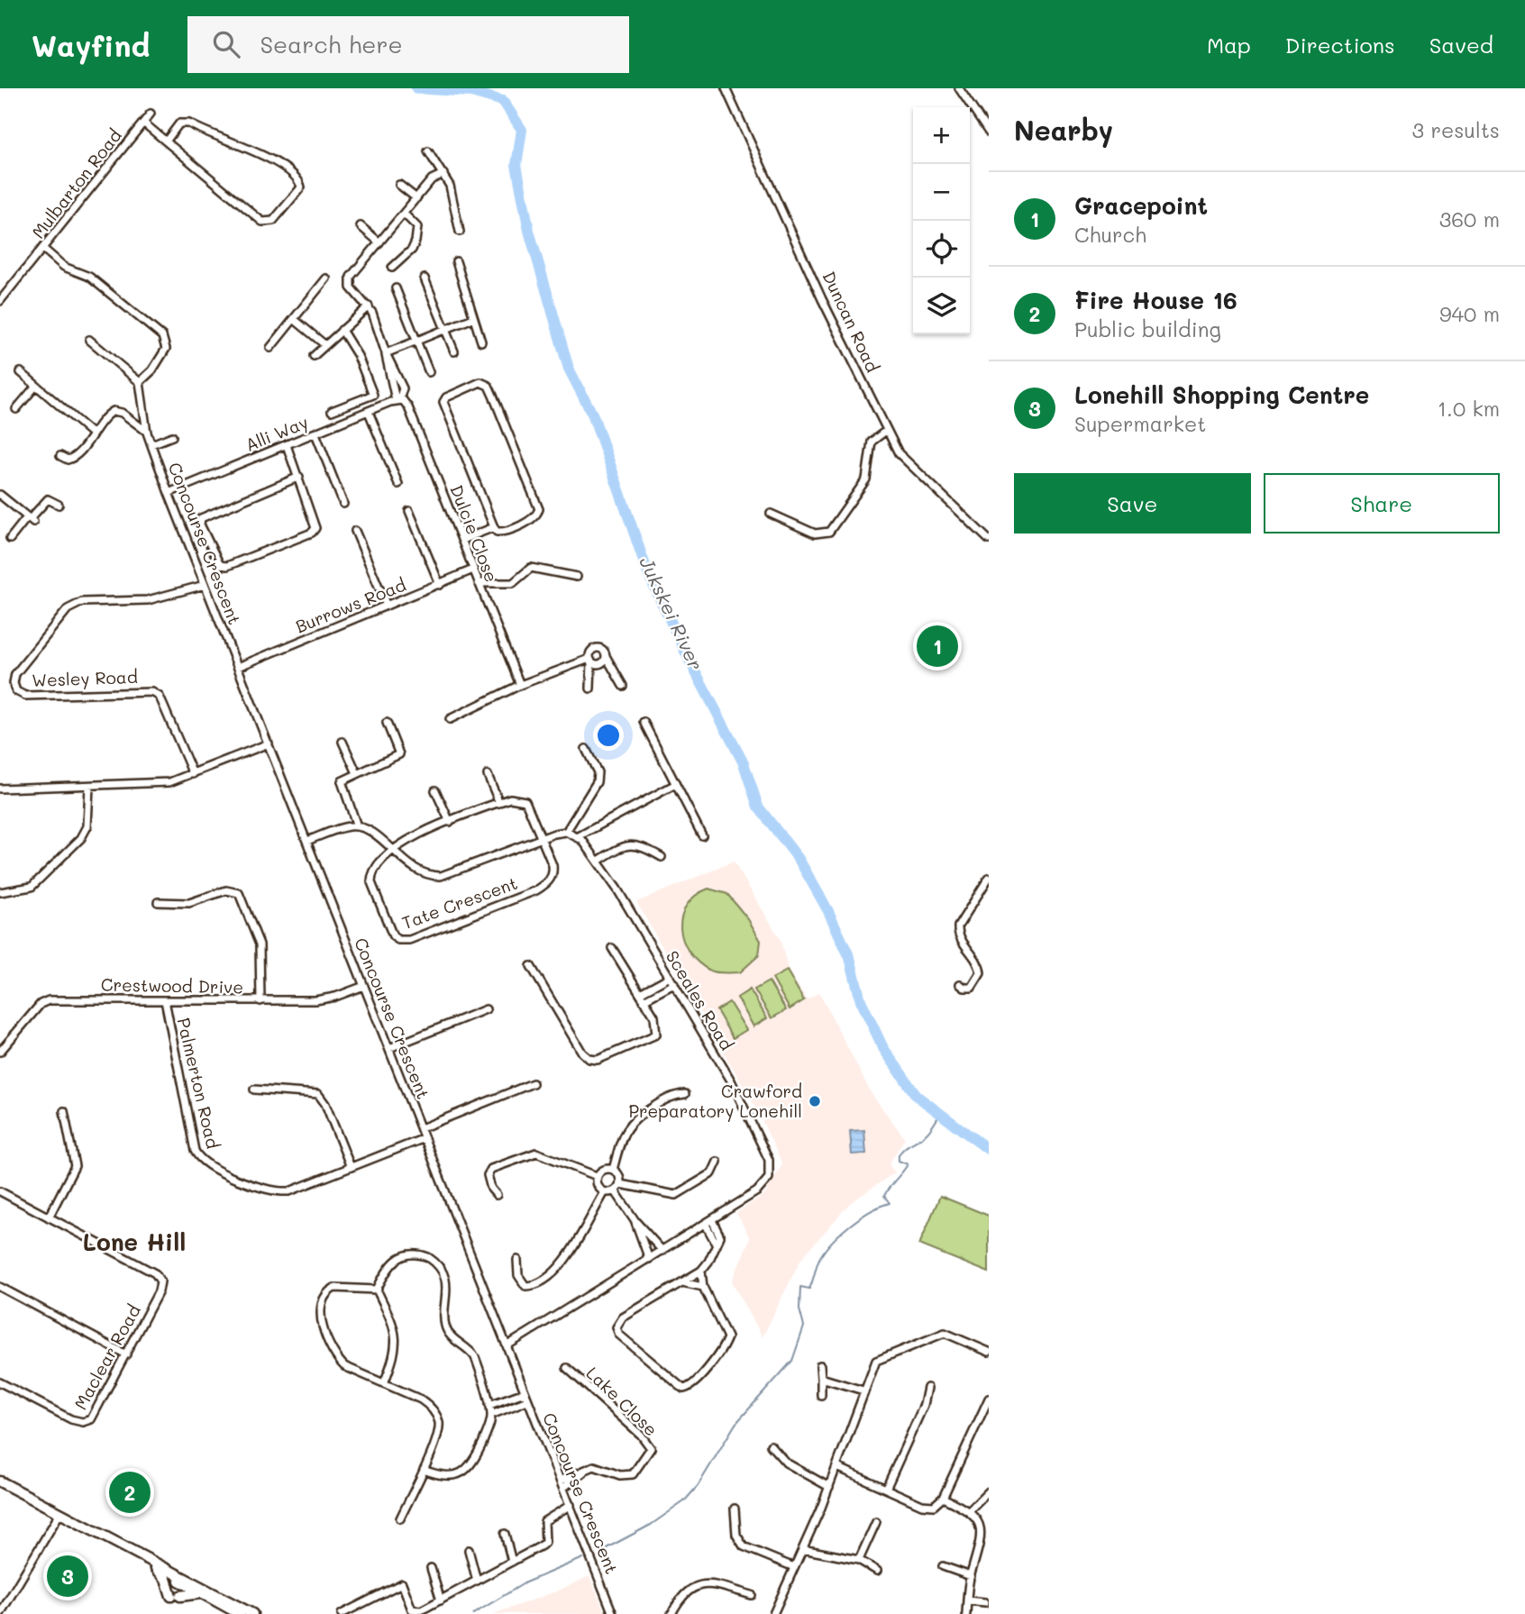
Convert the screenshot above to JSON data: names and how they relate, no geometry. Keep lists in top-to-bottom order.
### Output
{
  "streets": {
    "street": [
      "Mulbarton Road",
      "Duncan Road",
      "Alli Way",
      "Dulcie Close",
      "Concourse Crescent",
      "Burrows Road",
      "Wesley Road",
      "Tate Crescent",
      "Crestwood Drive",
      "Sceales Road",
      "Palmerton Road",
      "Maclear Road",
      "Lake Close"
    ]
  },
  "crossings": [
    ["Alli Way", "Dulcie Close"],
    ["Alli Way", "Concourse Crescent"],
    ["Dulcie Close", "Burrows Road"],
    ["Concourse Crescent", "Burrows Road"],
    ["Concourse Crescent", "Wesley Road"],
    ["Concourse Crescent", "Crestwood Drive"],
    ["Concourse Crescent", "Sceales Road"],
    ["Concourse Crescent", "Palmerton Road"],
    ["Concourse Crescent", "Lake Close"],
    ["Crestwood Drive", "Palmerton Road"]
  ],
  "districts": ["Lone Hill"],
  "water": ["Jukskei River"],
  "places": ["Crawford Preparatory Lonehill"],
  "page": {
    "header": "Wayfind",
    "search": "Search here",
    "nav": ["Map", "Directions", "Saved"],
    "heading": ["Nearby", "3 results"],
    "map_buttons": ["+", "−"],
    "list": [
      {
        "mark": "1",
        "name": "Gracepoint",
        "note": "Church",
        "value": "360 m"
      },
      {
        "mark": "2",
        "name": "Fire House 16",
        "note": "Public building",
        "value": "940 m"
      },
      {
        "mark": "3",
        "name": "Lonehill Shopping Centre",
        "note": "Supermarket",
        "value": "1.0 km"
      }
    ],
    "buttons": ["Save", "Share"],
    "pins": ["1", "2", "3"]
  }
}
